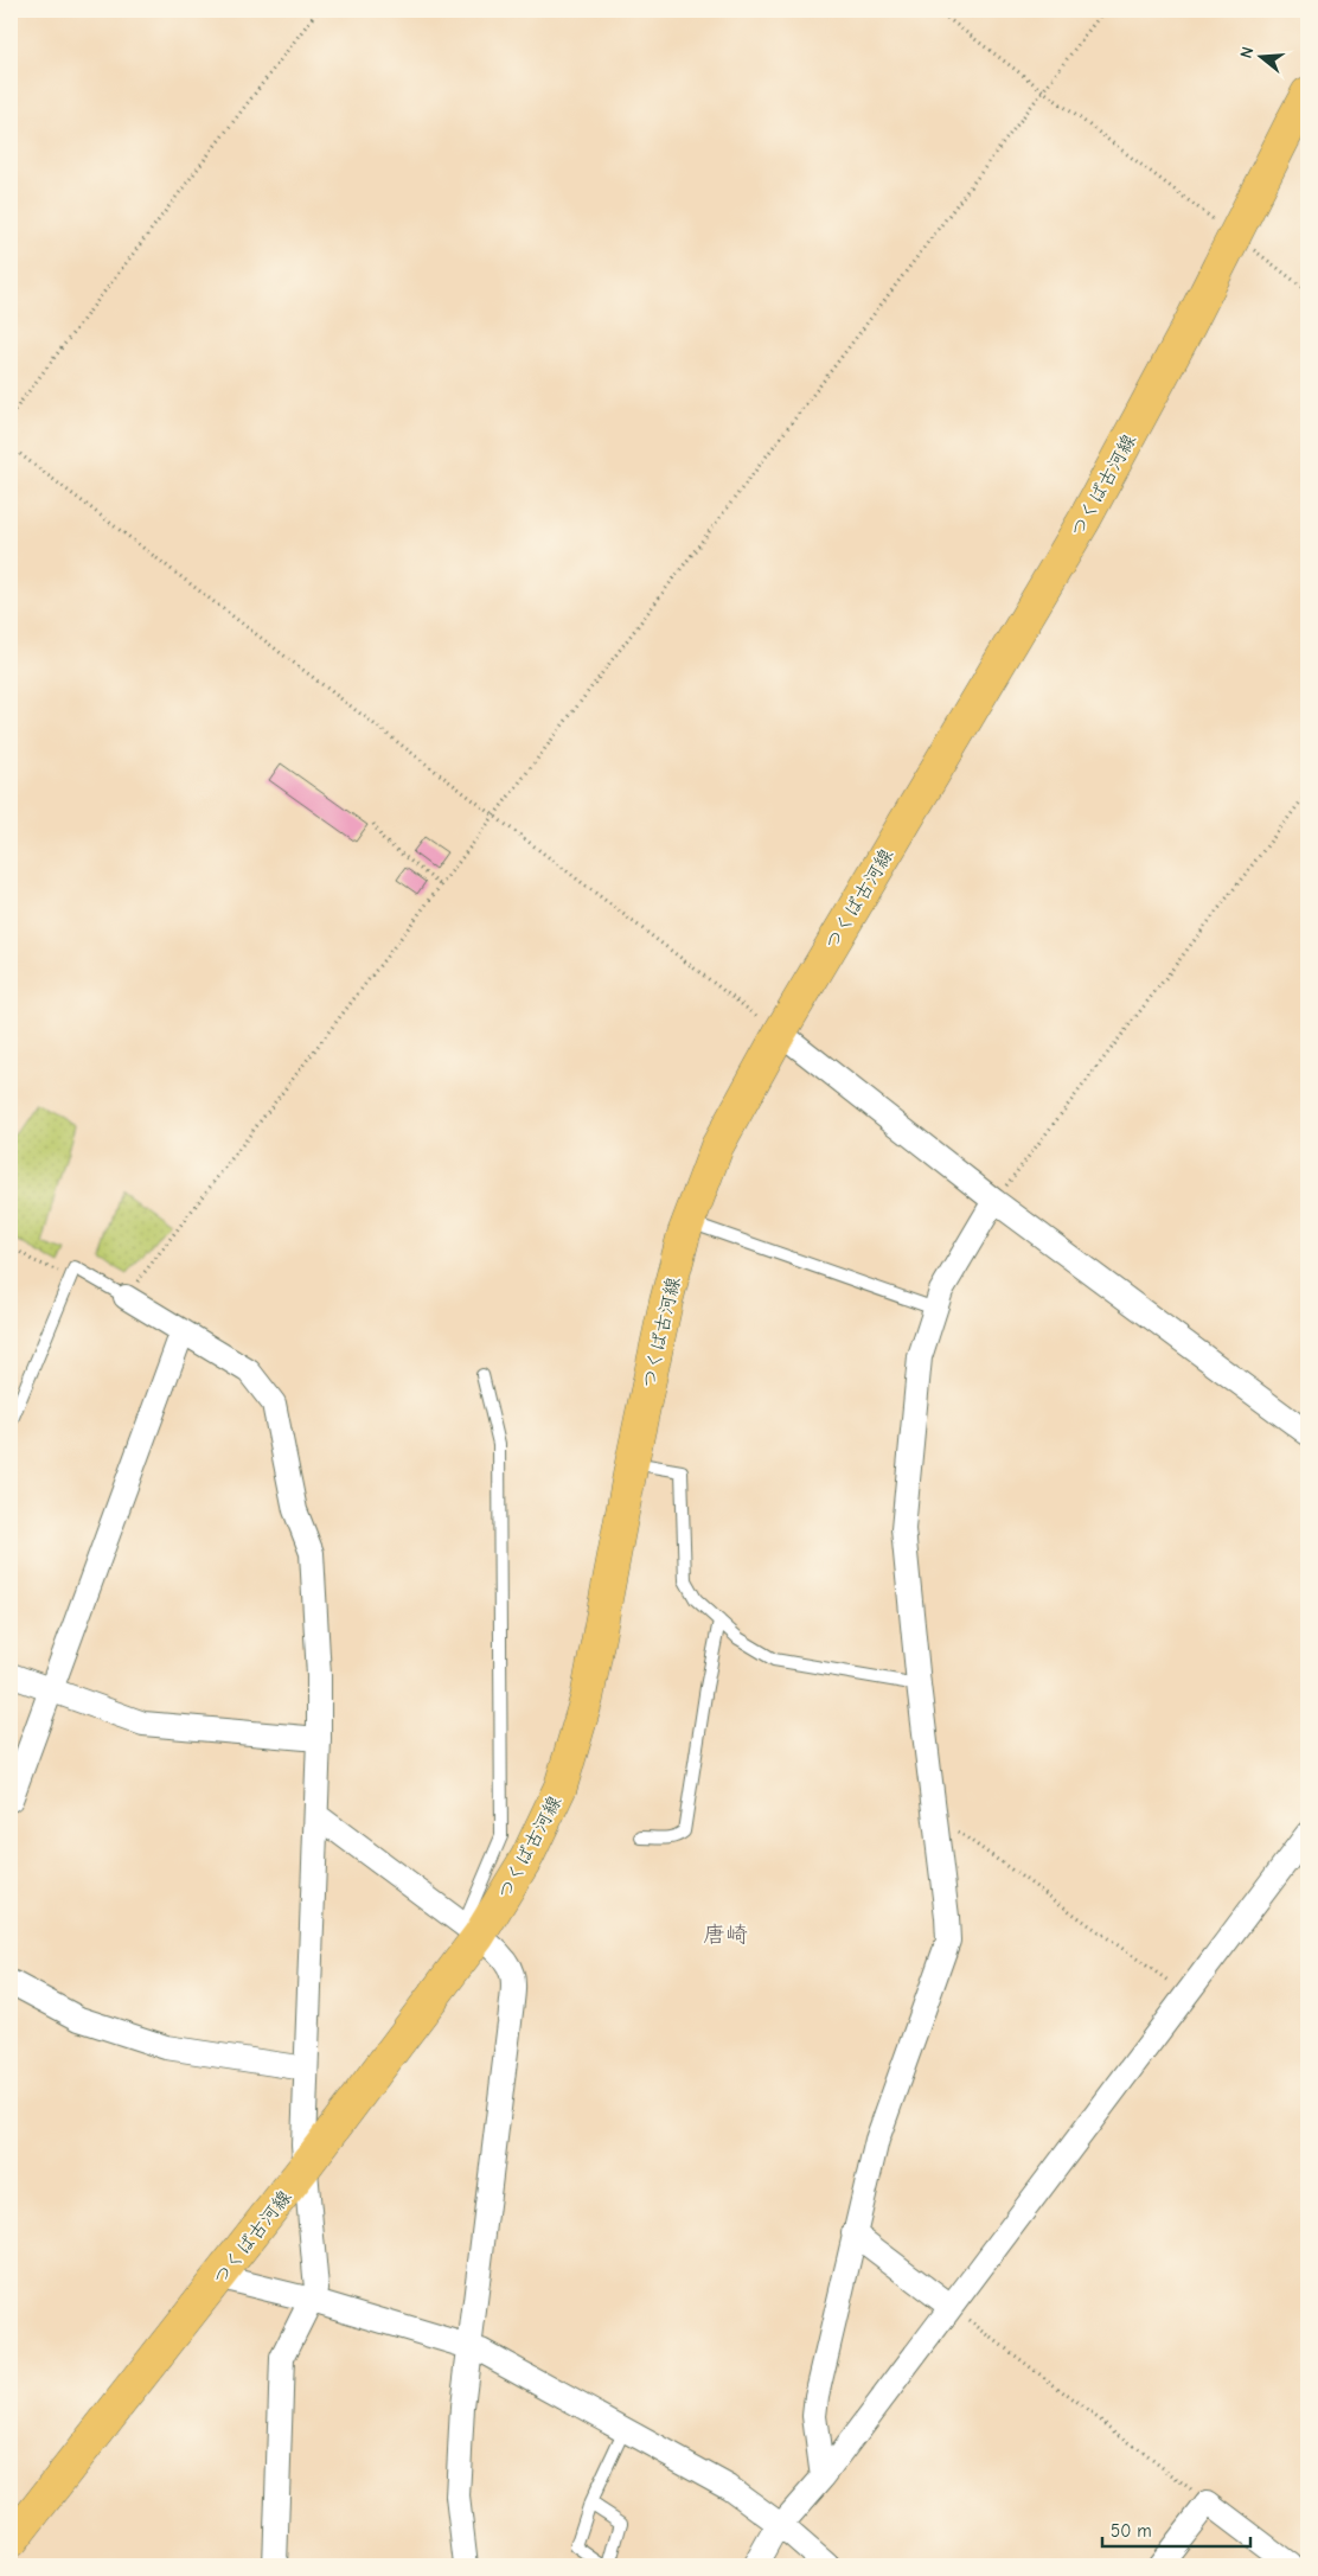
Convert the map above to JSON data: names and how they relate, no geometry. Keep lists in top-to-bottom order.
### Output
{
  "streets": {
    "main road": ["つくば古河線"]
  },
  "districts": ["唐崎"],
  "scale_bar": "50 m",
  "north": "left"
}
